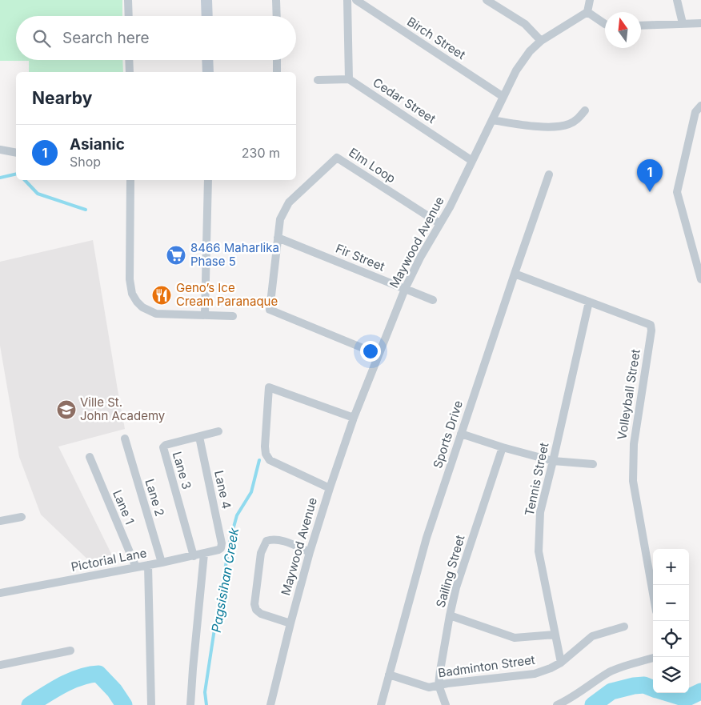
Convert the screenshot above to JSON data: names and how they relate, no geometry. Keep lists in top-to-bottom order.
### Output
{
  "streets": {
    "street": [
      "Birch Street",
      "Cedar Street",
      "Elm Loop",
      "Maywood Avenue",
      "Fir Street",
      "Volleyball Street",
      "Sports Drive",
      "Lane 3",
      "Tennis Street",
      "Lane 4",
      "Lane 2",
      "Lane 1",
      "Pictorial Lane",
      "Sailing Street",
      "Badminton Street"
    ]
  },
  "crossings": [
    ["Birch Street", "Maywood Avenue"],
    ["Cedar Street", "Maywood Avenue"],
    ["Elm Loop", "Maywood Avenue"],
    ["Elm Loop", "Fir Street"],
    ["Maywood Avenue", "Fir Street"],
    ["Volleyball Street", "Sports Drive"],
    ["Volleyball Street", "Tennis Street"],
    ["Sports Drive", "Badminton Street"],
    ["Lane 3", "Lane 4"],
    ["Lane 3", "Pictorial Lane"],
    ["Tennis Street", "Badminton Street"],
    ["Lane 4", "Pictorial Lane"],
    ["Lane 2", "Pictorial Lane"],
    ["Lane 1", "Pictorial Lane"],
    ["Sailing Street", "Badminton Street"]
  ],
  "water": ["Pagsisihan Creek"],
  "places": {
    "supermarket": ["8466 Maharlika Phase 5"],
    "restaurant": ["Geno’s Ice Cream Paranaque"],
    "school or university": ["Ville St. John Academy"]
  },
  "north": "top",
  "page": {
    "search": "Search here",
    "heading": "Nearby",
    "list": [
      {
        "mark": "1",
        "name": "Asianic",
        "note": "Shop",
        "value": "230 m"
      }
    ],
    "pins": "1",
    "map_buttons": ["+", "−"]
  }
}
